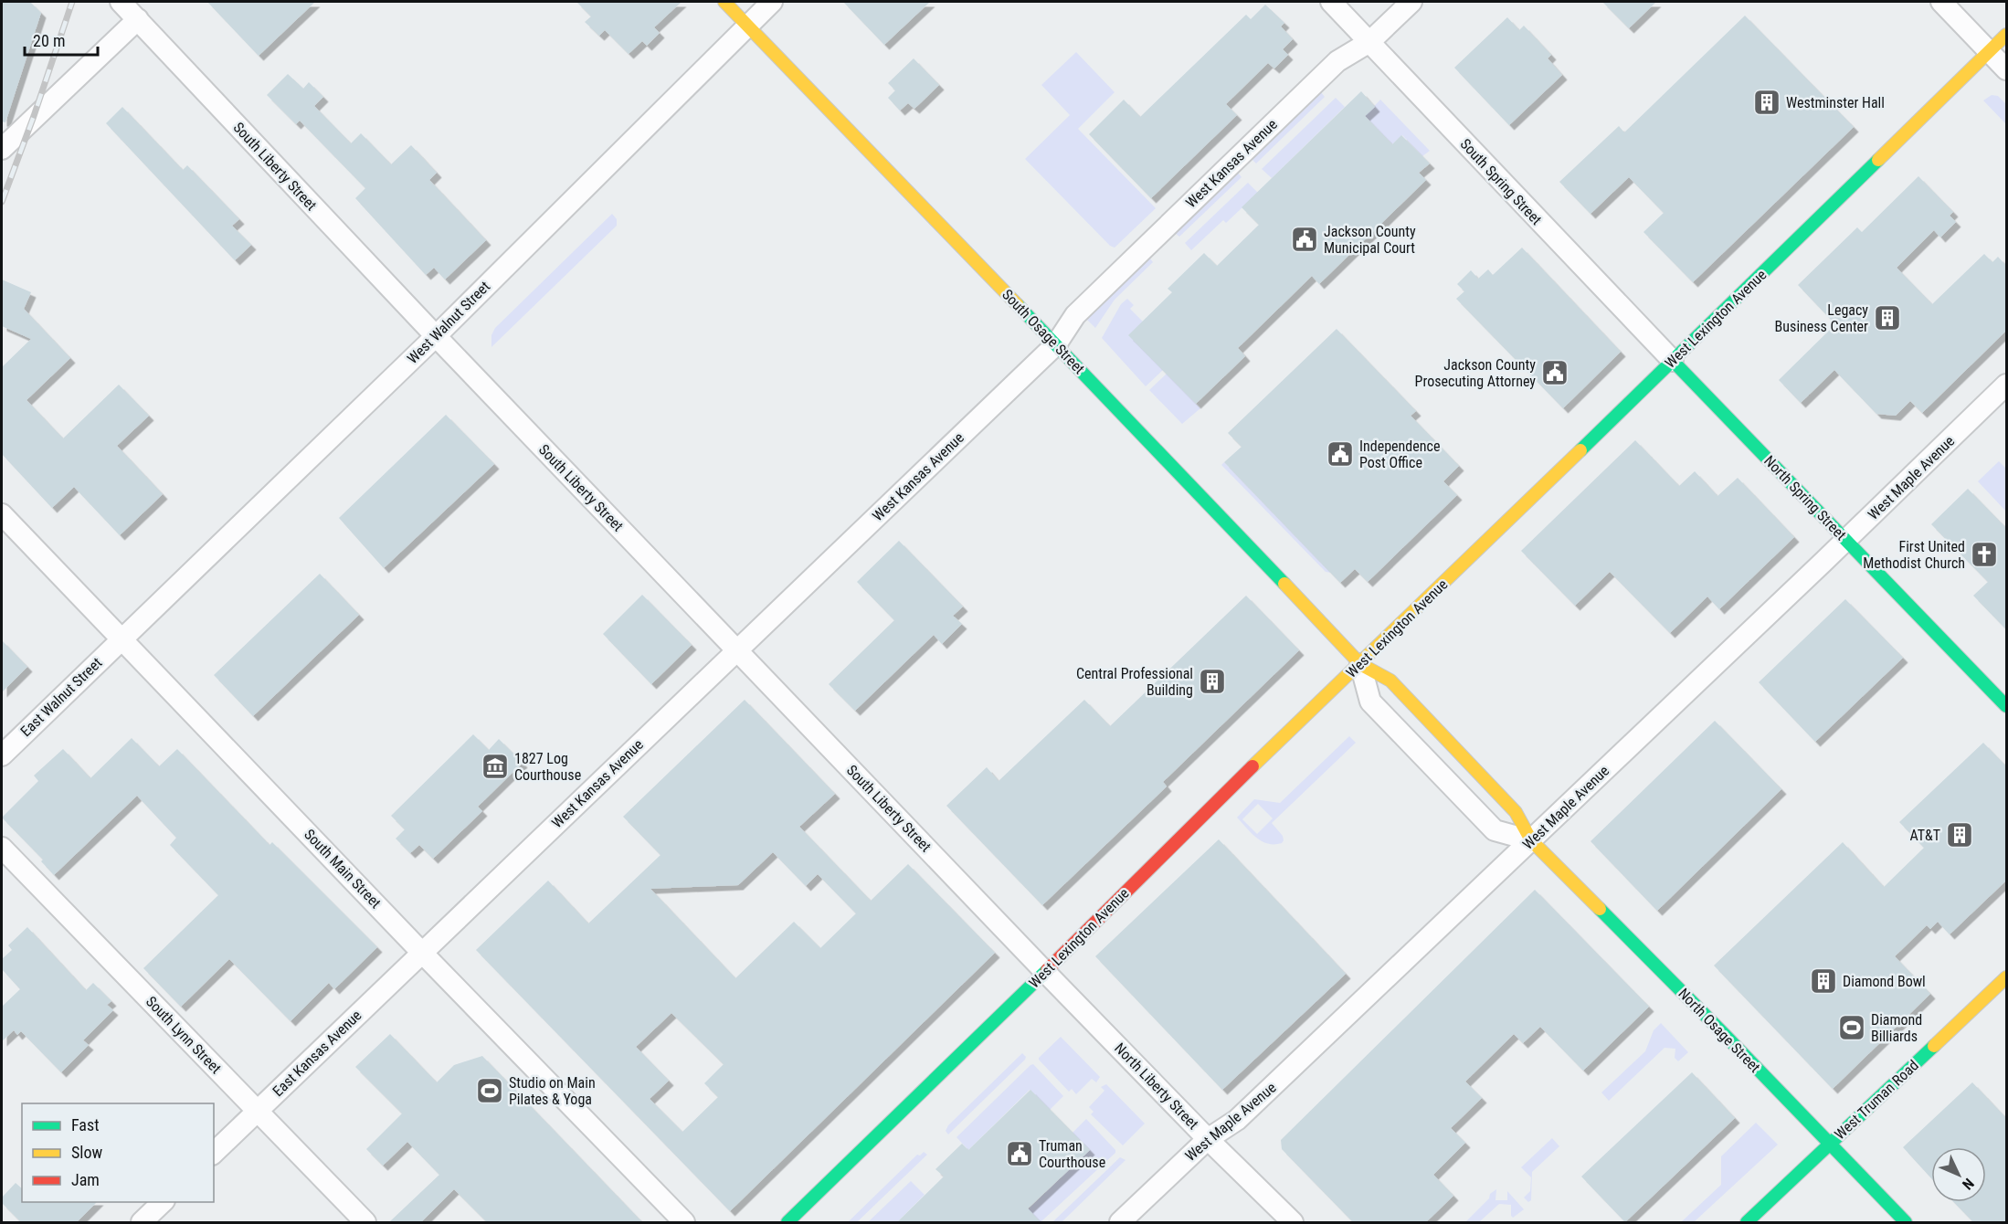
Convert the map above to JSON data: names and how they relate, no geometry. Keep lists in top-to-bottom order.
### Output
{
  "streets": {
    "street": [
      "West Kansas Avenue",
      "South Liberty Street",
      "South Spring Street",
      "West Lexington Avenue",
      "West Walnut Street",
      "South Osage Street",
      "West Maple Avenue",
      "North Spring Street",
      "East Walnut Street",
      "South Main Street",
      "North Osage Street",
      "South Lynn Street",
      "East Kansas Avenue",
      "North Liberty Street",
      "West Truman Road"
    ]
  },
  "crossings": [
    ["West Kansas Avenue", "South Liberty Street"],
    ["West Kansas Avenue", "South Spring Street"],
    ["West Kansas Avenue", "South Osage Street"],
    ["West Kansas Avenue", "South Main Street"],
    ["West Kansas Avenue", "East Kansas Avenue"],
    ["South Liberty Street", "West Lexington Avenue"],
    ["South Liberty Street", "West Walnut Street"],
    ["South Liberty Street", "North Liberty Street"],
    ["South Spring Street", "West Lexington Avenue"],
    ["South Spring Street", "North Spring Street"],
    ["West Lexington Avenue", "South Osage Street"],
    ["West Lexington Avenue", "North Spring Street"],
    ["West Lexington Avenue", "North Osage Street"],
    ["West Lexington Avenue", "North Liberty Street"],
    ["West Walnut Street", "South Osage Street"],
    ["West Walnut Street", "East Walnut Street"],
    ["West Walnut Street", "South Main Street"],
    ["South Osage Street", "North Osage Street"],
    ["West Maple Avenue", "North Spring Street"],
    ["West Maple Avenue", "North Osage Street"],
    ["West Maple Avenue", "North Liberty Street"],
    ["East Walnut Street", "South Main Street"],
    ["South Main Street", "East Kansas Avenue"],
    ["North Osage Street", "West Truman Road"],
    ["South Lynn Street", "East Kansas Avenue"]
  ],
  "places": {
    "building": [
      "Westminster Hall",
      "Legacy Business Center",
      "Central Professional Building",
      "AT&T",
      "Diamond Bowl"
    ],
    "public building": [
      "Jackson County Municipal Court",
      "Jackson County Prosecuting Attorney",
      "Independence Post Office",
      "Truman Courthouse"
    ],
    "church": ["First United Methodist Church"],
    "museum": ["1827 Log Courthouse"],
    "sports": ["Diamond Billiards", "Studio on Main Pilates & Yoga"]
  },
  "legend": ["Fast", "Slow", "Jam"],
  "scale_bar": "20 m",
  "north": "bottom right"
}
